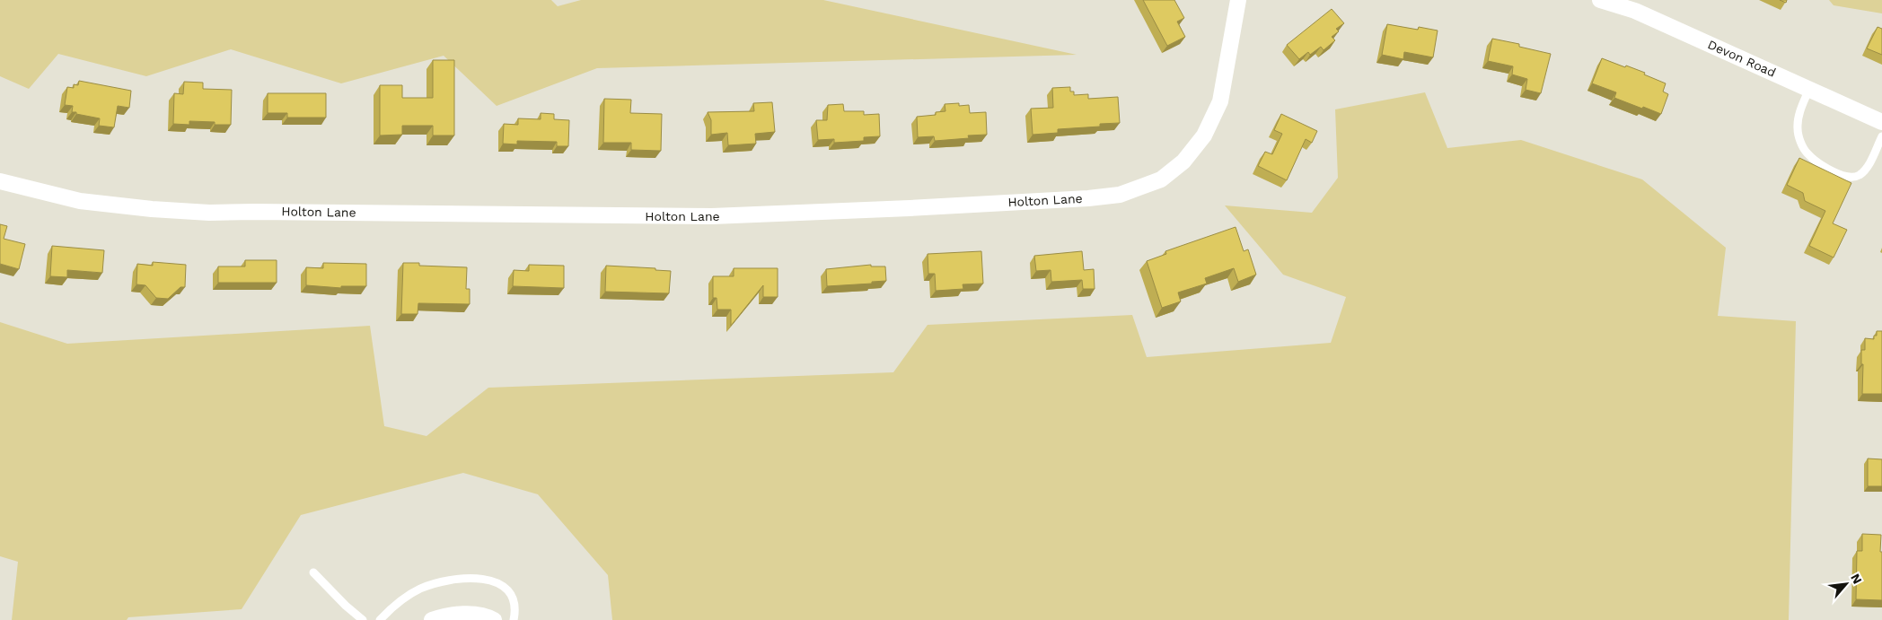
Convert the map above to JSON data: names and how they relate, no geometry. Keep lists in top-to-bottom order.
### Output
{
  "streets": {
    "street": ["Devon Road", "Holton Lane"]
  },
  "north": "top right"
}
